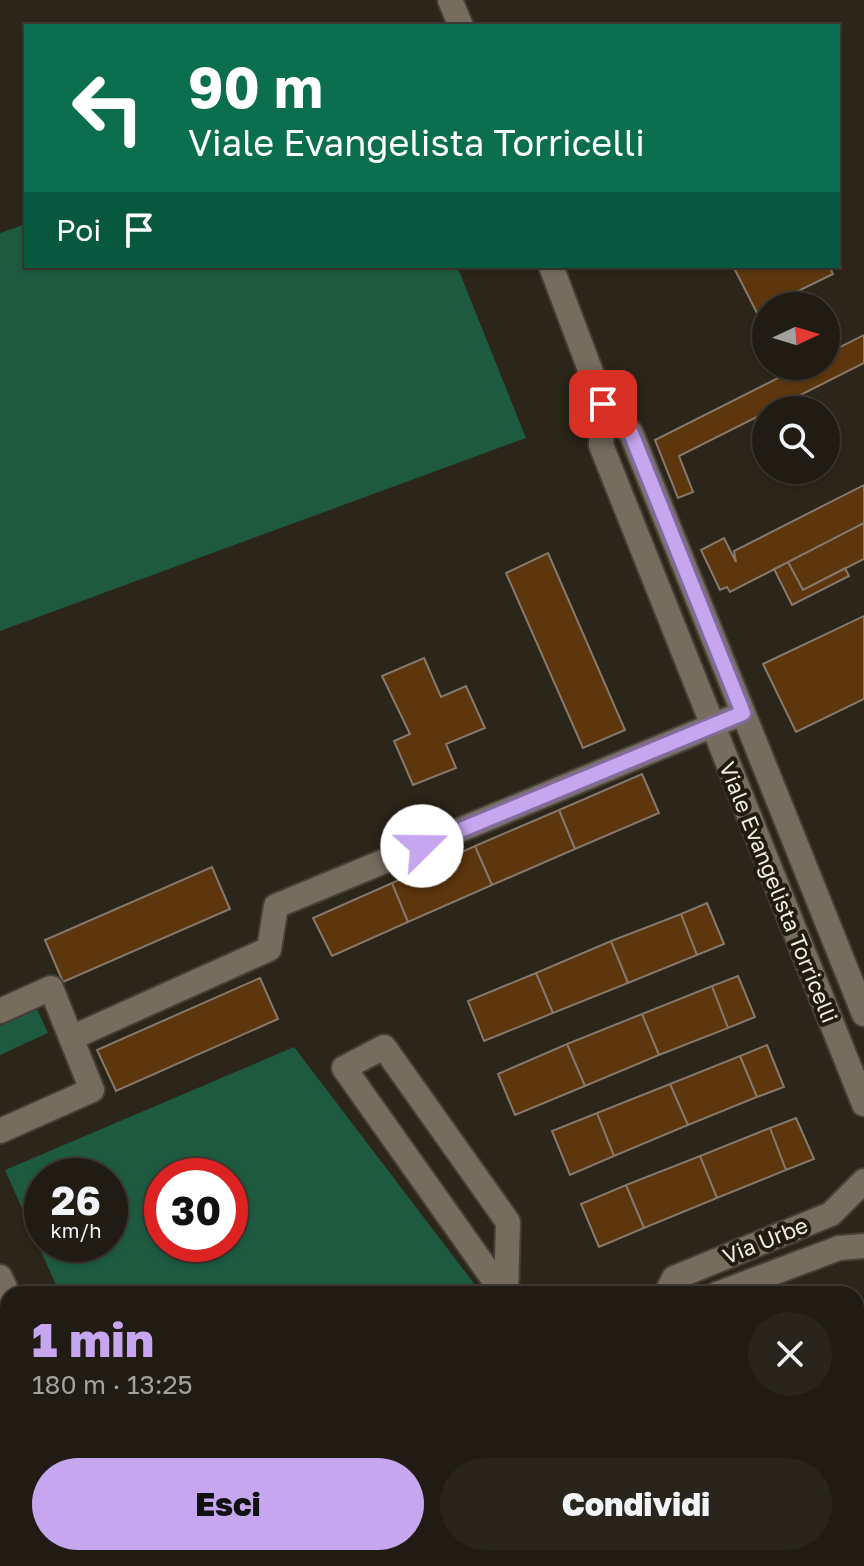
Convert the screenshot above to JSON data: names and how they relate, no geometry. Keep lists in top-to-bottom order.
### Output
{
  "streets": {
    "street": ["Viale Evangelista Torricelli", "Via Urbe"]
  },
  "north": "right",
  "page": {
    "turn": ["90 m", "Viale Evangelista Torricelli"],
    "then": "Poi",
    "speed": "26 km/h",
    "limit": "30",
    "heading": ["1 min", "180 m · 13:25"],
    "buttons": ["Esci", "Condividi"]
  }
}
